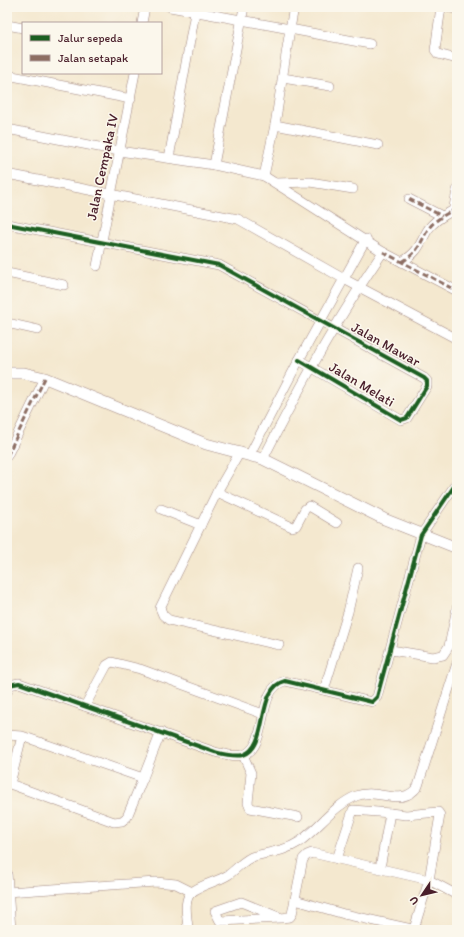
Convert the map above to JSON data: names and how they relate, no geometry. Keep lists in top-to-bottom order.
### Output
{
  "streets": {
    "street": ["Jalan Cempaka IV", "Jalan Mawar", "Jalan Melati"]
  },
  "crossings": [
    ["Jalan Mawar", "Jalan Melati"]
  ],
  "legend": ["Jalur sepeda", "Jalan setapak"],
  "north": "bottom left"
}
